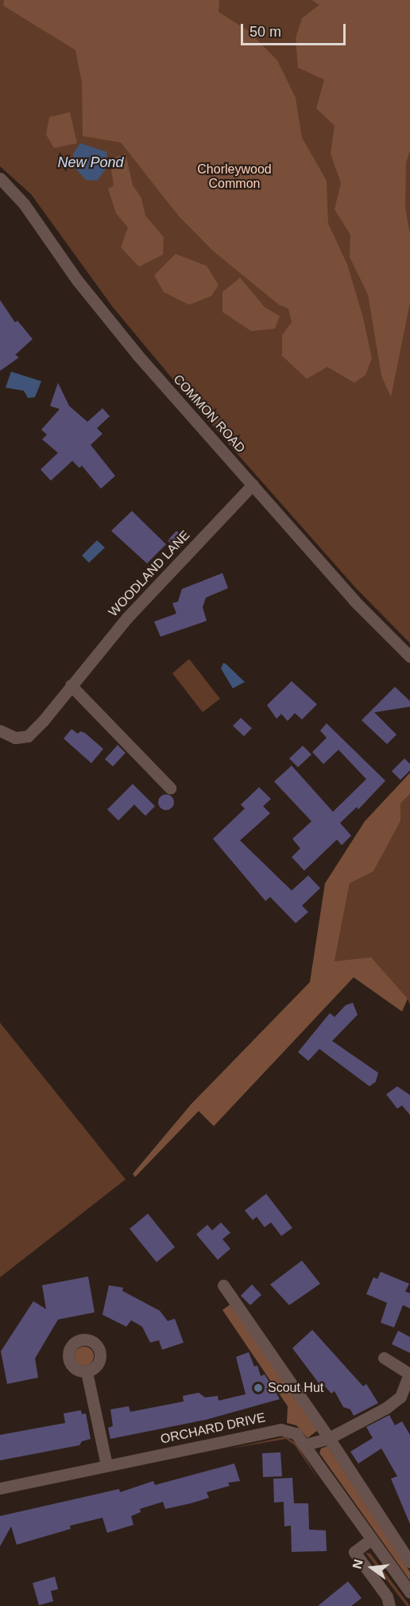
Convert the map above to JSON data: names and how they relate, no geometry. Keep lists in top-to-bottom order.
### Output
{
  "streets": {
    "street": ["COMMON ROAD", "WOODLAND LANE", "ORCHARD DRIVE"]
  },
  "crossings": [
    ["COMMON ROAD", "WOODLAND LANE"]
  ],
  "water": ["New Pond"],
  "parks": ["Chorleywood Common"],
  "places": ["Scout Hut"],
  "scale_bar": "50 m",
  "north": "left"
}
